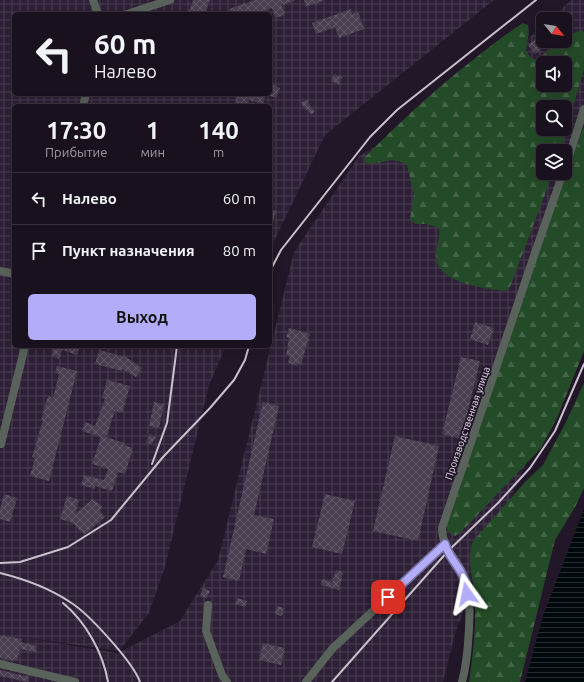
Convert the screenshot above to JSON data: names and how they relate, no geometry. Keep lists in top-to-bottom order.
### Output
{
  "streets": {
    "street": ["Производственная улица"]
  },
  "north": "bottom right",
  "page": {
    "turn": ["60 m", "Налево"],
    "eta": [
      "17:30",
      "Прибытие",
      "1",
      "мин",
      "140",
      "m"
    ],
    "list": [
      {
        "name": "Налево",
        "value": "60 m"
      },
      {
        "name": "Пункт назначения",
        "value": "80 m"
      }
    ],
    "buttons": "Выход"
  }
}
